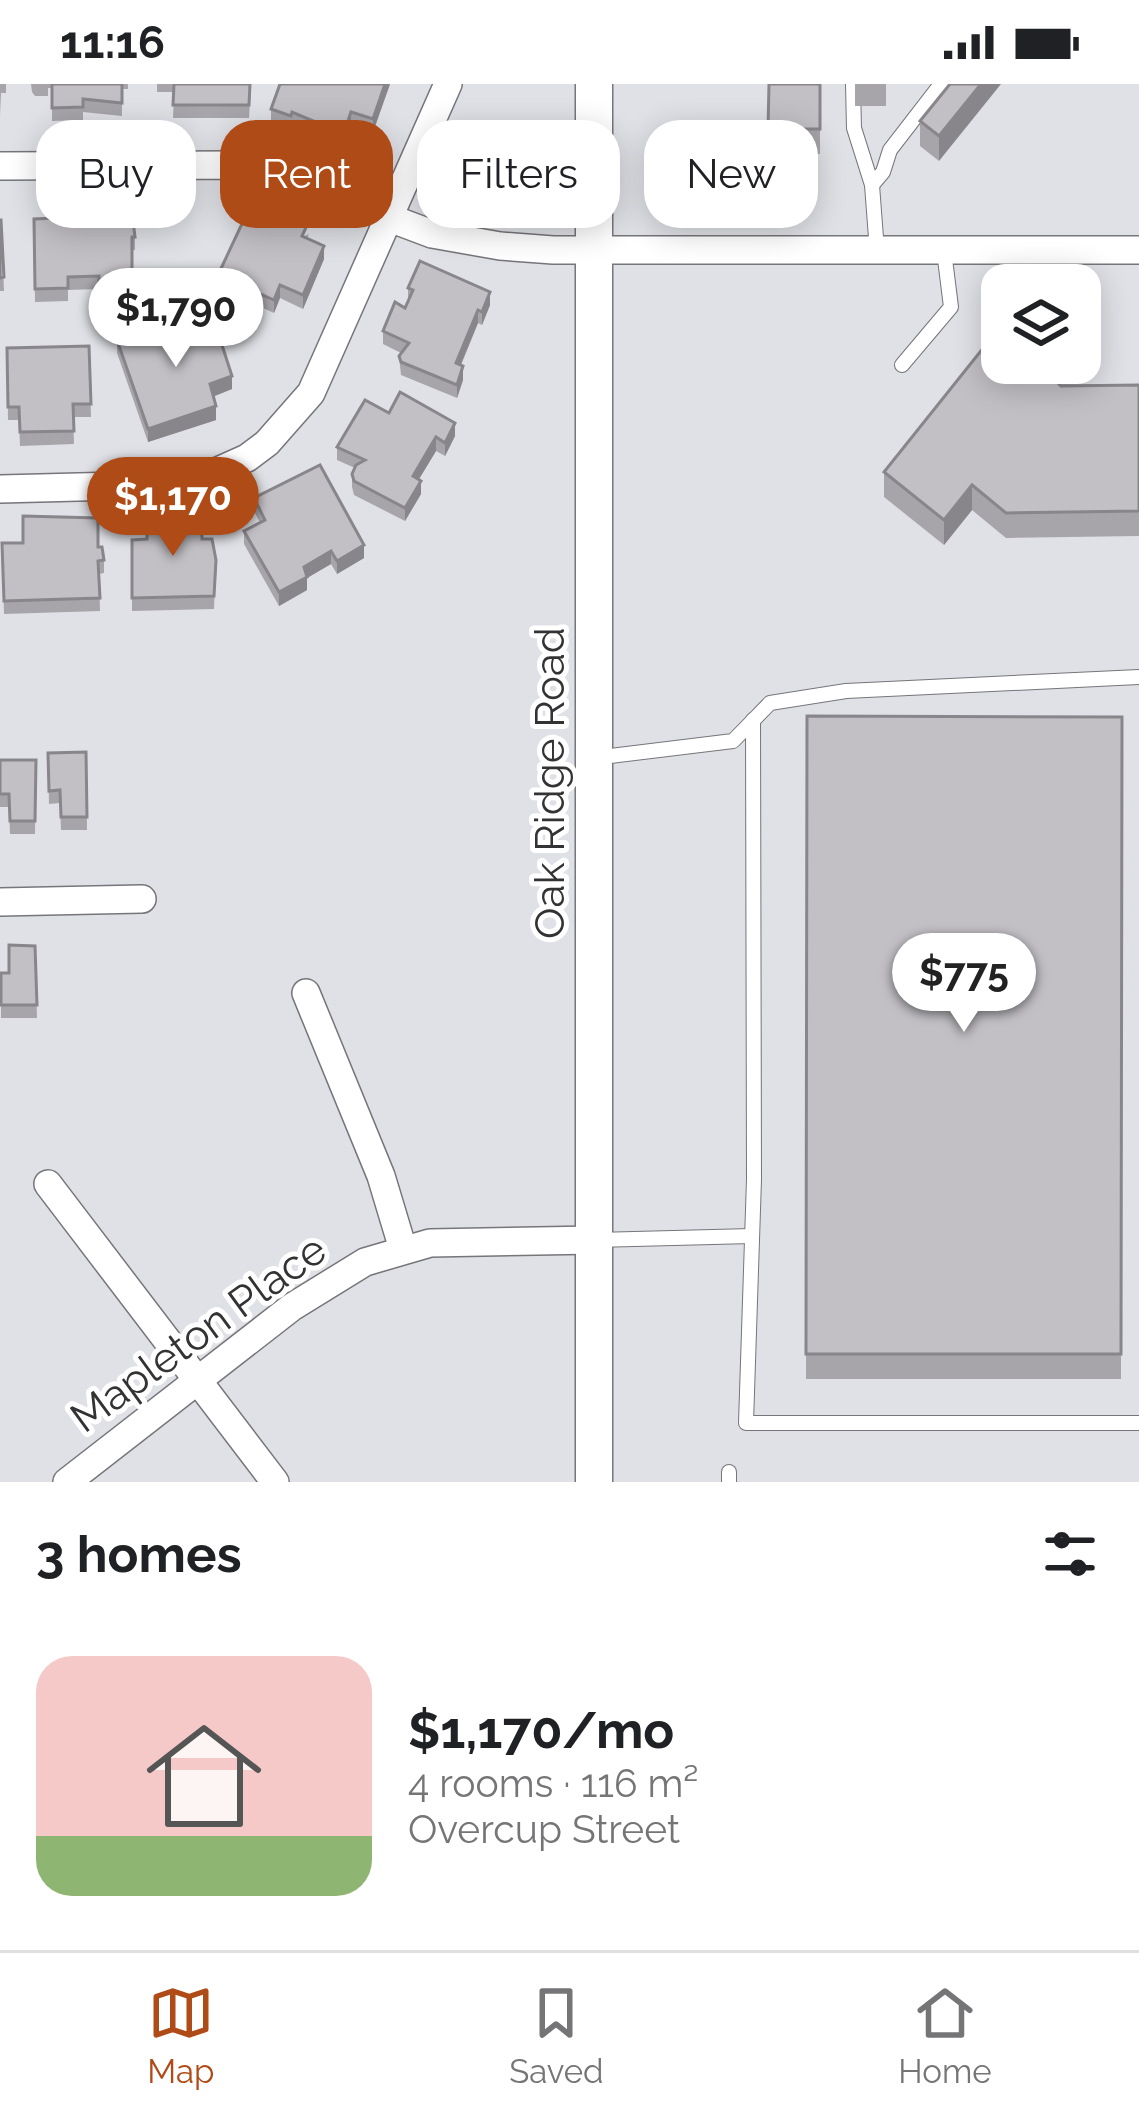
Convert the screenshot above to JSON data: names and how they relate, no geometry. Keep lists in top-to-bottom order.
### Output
{
  "streets": {
    "street": ["Oak Ridge Road", "Mapleton Place"]
  },
  "crossings": [
    ["Oak Ridge Road", "Mapleton Place"]
  ],
  "page": {
    "status": "11:16",
    "chip": [
      "Buy",
      "Rent",
      "Filters",
      "New"
    ],
    "price": ["$1,790", "$1,170", "$775"],
    "heading": "3 homes",
    "list": [
      {
        "name": "$1,170/mo",
        "note": "4 rooms · 116 m² · Overcup Street"
      }
    ],
    "tabs": ["Map", "Saved", "Home"]
  }
}
